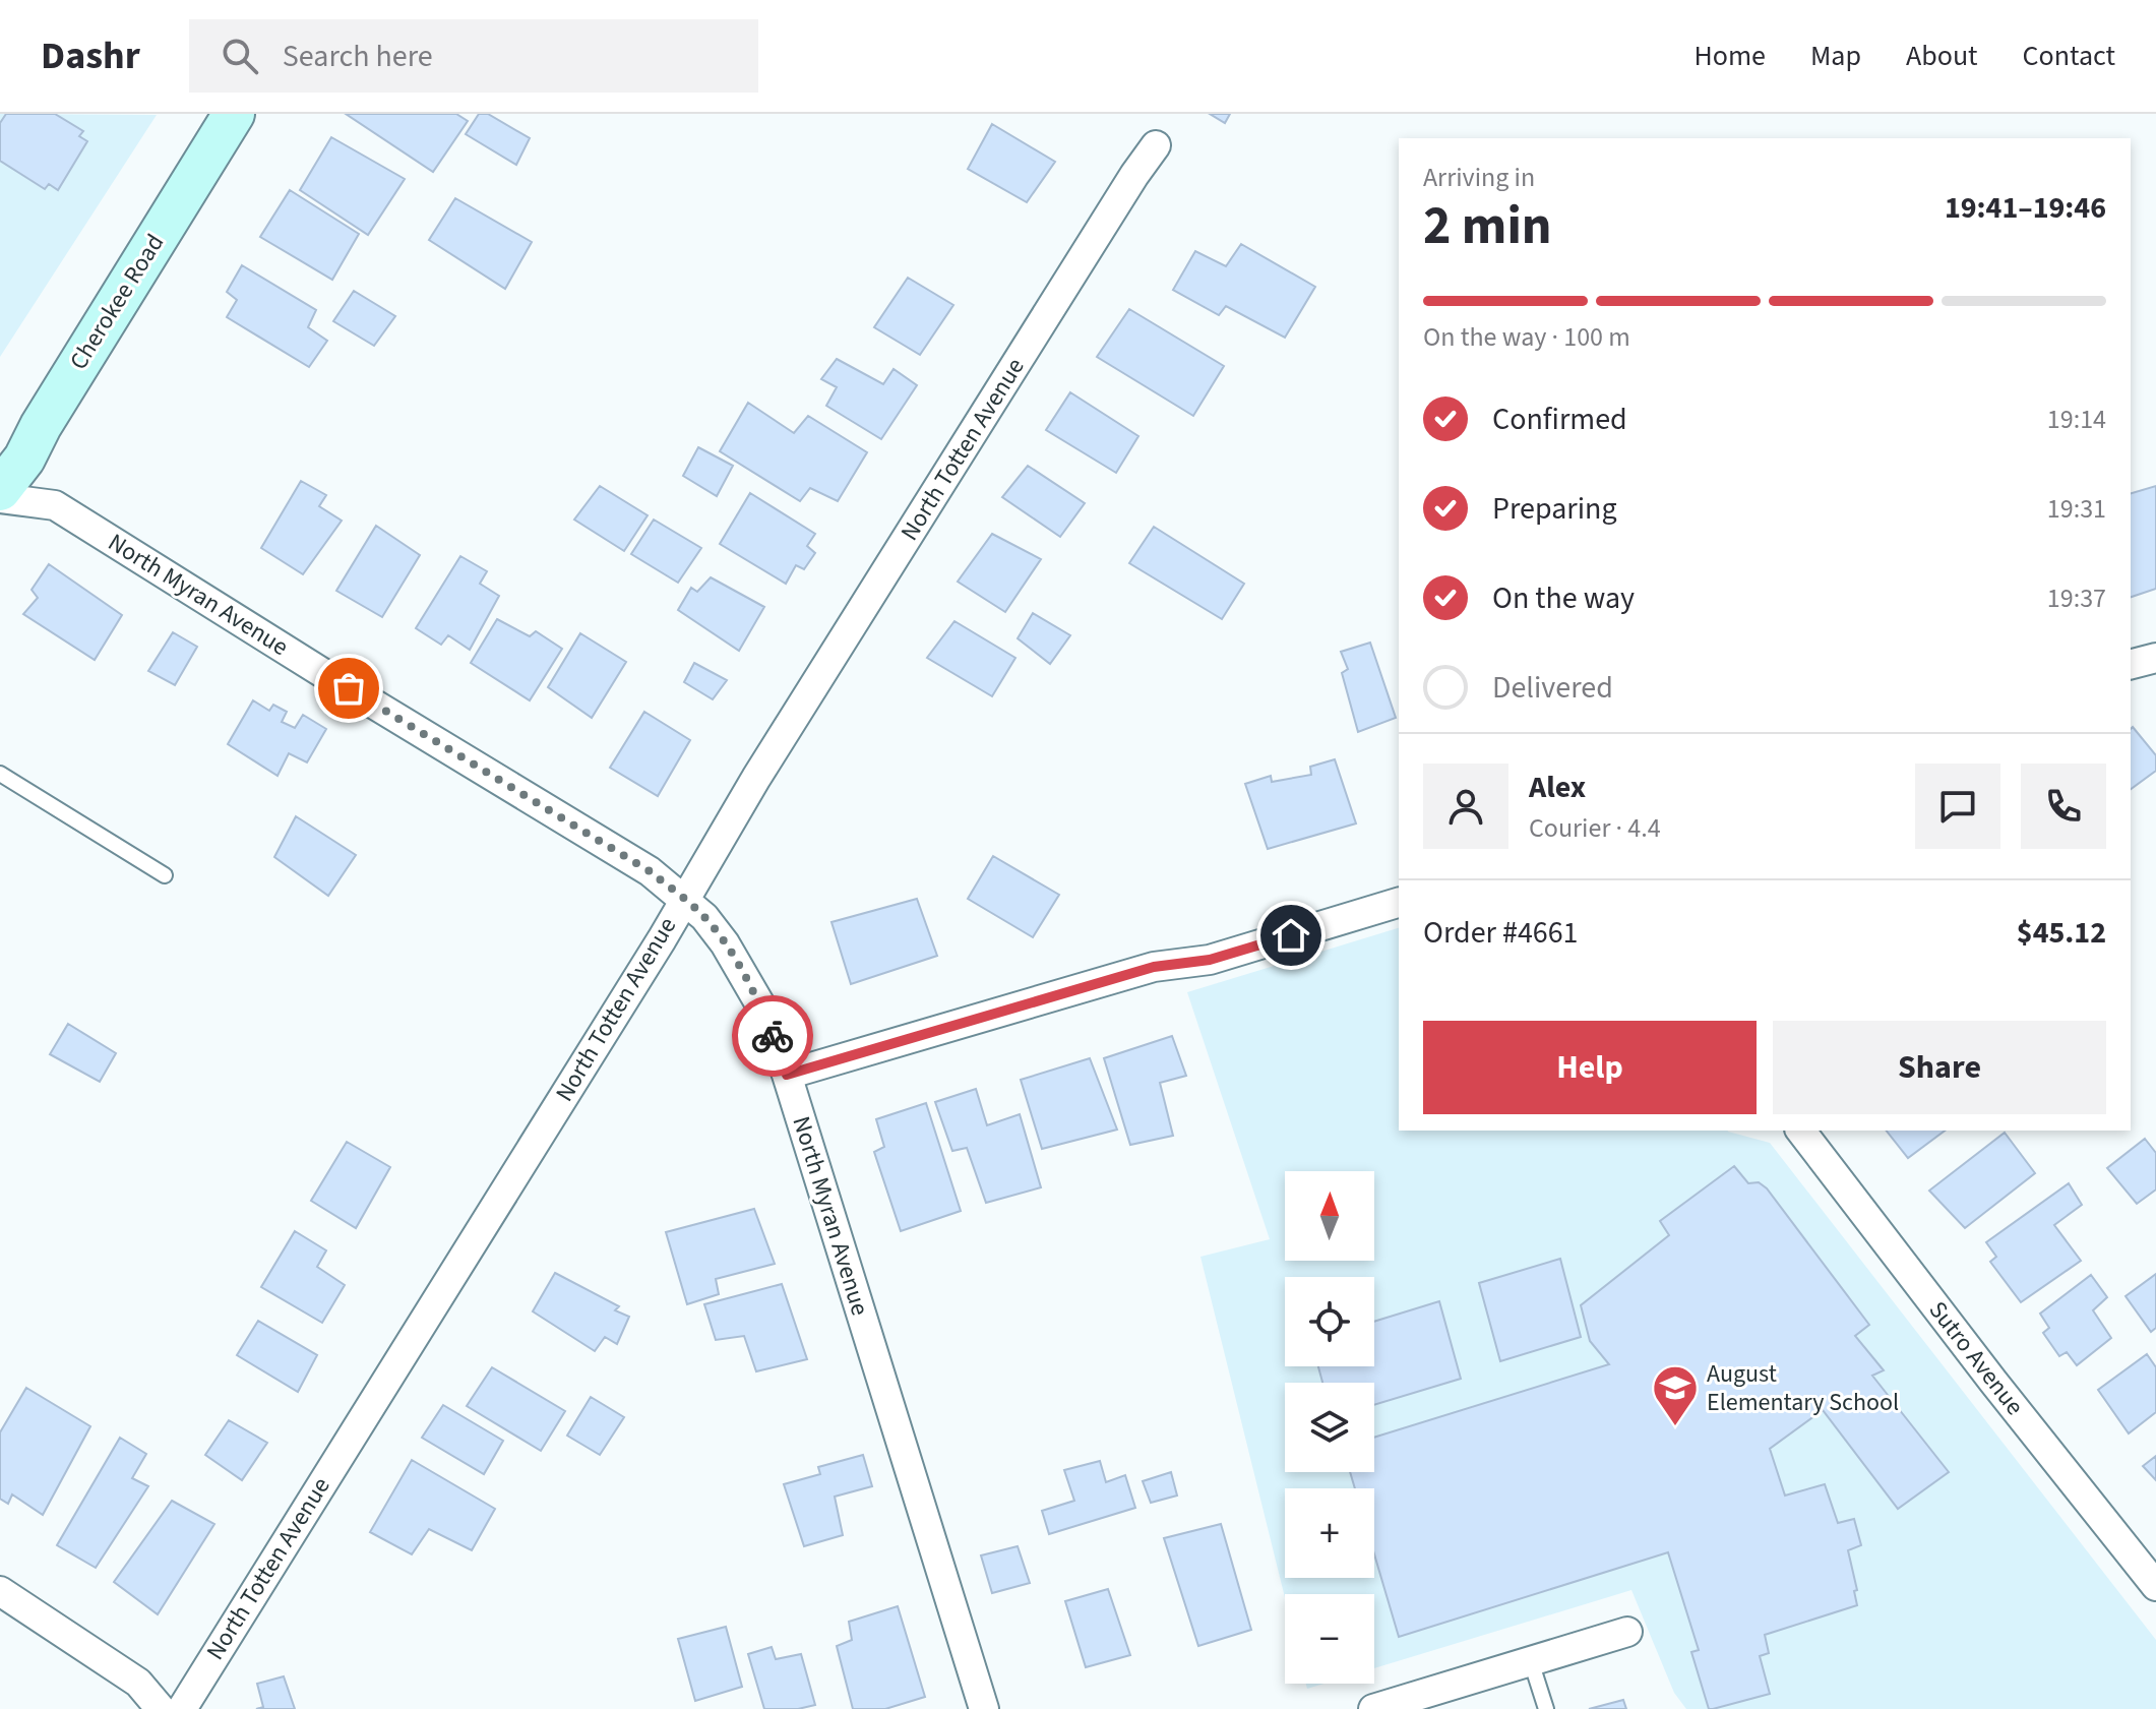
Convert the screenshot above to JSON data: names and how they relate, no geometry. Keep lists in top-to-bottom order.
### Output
{
  "streets": {
    "street": [
      "Cherokee Road",
      "North Totten Avenue",
      "North Myran Avenue",
      "Sutro Avenue"
    ]
  },
  "crossings": [
    ["North Totten Avenue", "North Myran Avenue"]
  ],
  "places": {
    "school or university": ["August Elementary School"]
  },
  "north": "top",
  "page": {
    "header": "Dashr",
    "search": "Search here",
    "nav": [
      "Home",
      "Map",
      "About",
      "Contact"
    ],
    "heading": ["2 min", "Arriving in", "19:41–19:46"],
    "panel": [
      "Alex",
      "Courier · 4.4",
      "Order #4661",
      "$45.12"
    ],
    "bar": "On the way · 100 m",
    "list": [
      ["Confirmed", "19:14"],
      ["Preparing", "19:31"],
      ["On the way", "19:37"],
      "Delivered"
    ],
    "buttons": ["Help", "Share"],
    "map_buttons": ["+", "−"]
  }
}
